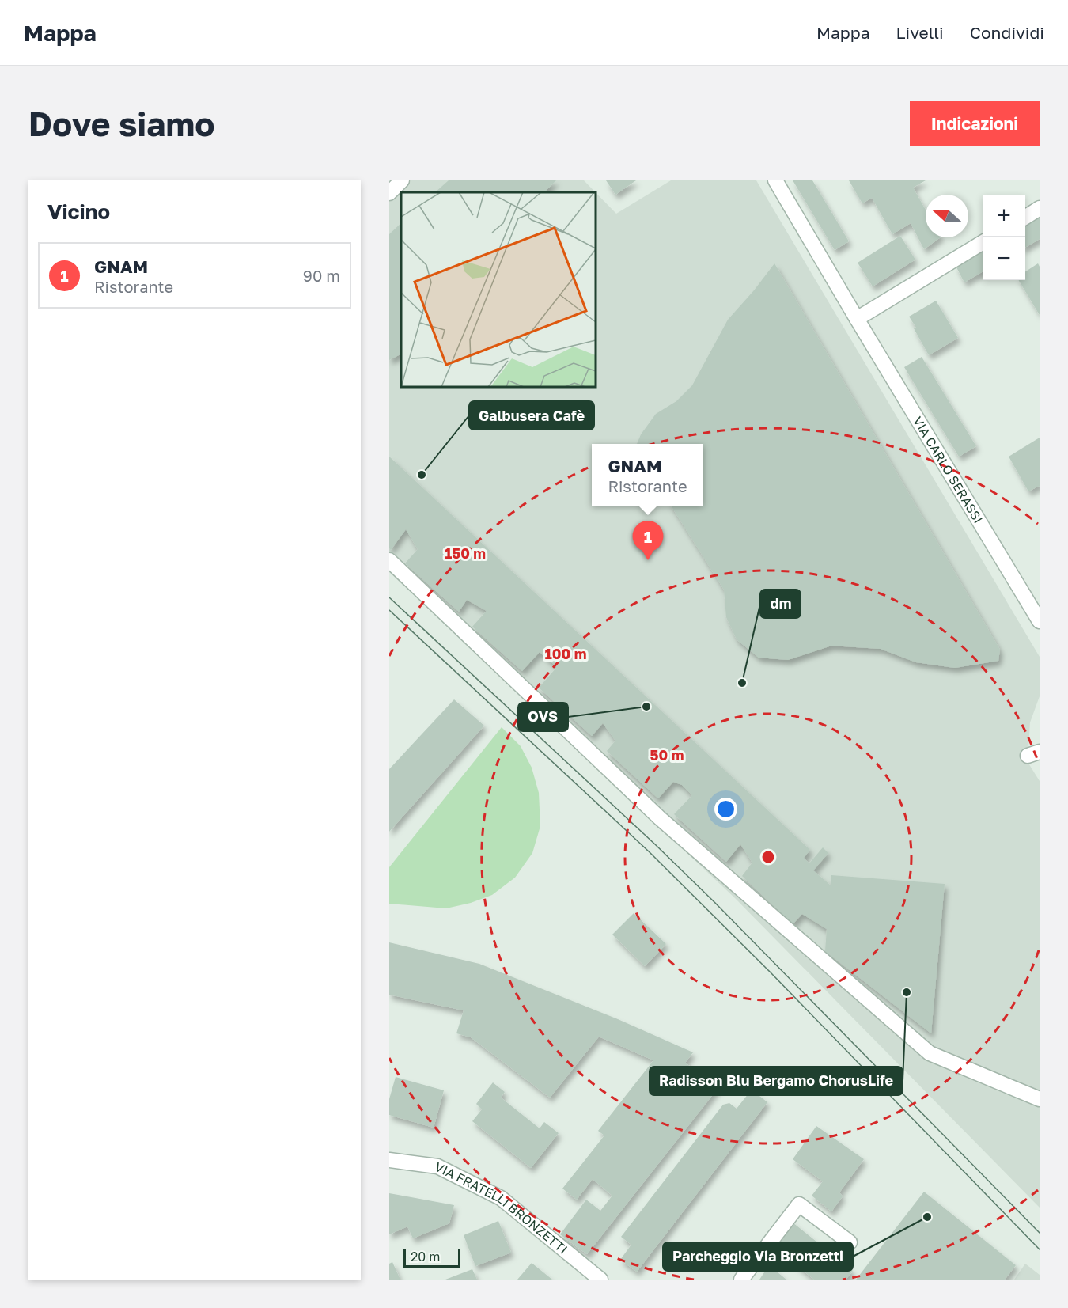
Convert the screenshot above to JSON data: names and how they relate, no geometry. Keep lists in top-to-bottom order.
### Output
{
  "streets": {
    "street": ["VIA CARLO SERASSI", "VIA FRATELLI BRONZETTI"]
  },
  "places": [
    "Galbusera Cafè",
    "dm",
    "OVS",
    "Radisson Blu Bergamo ChorusLife",
    "Parcheggio Via Bronzetti"
  ],
  "scale_bar": "20 m",
  "north": "left",
  "page": {
    "header": "Mappa",
    "nav": ["Mappa", "Livelli", "Condividi"],
    "buttons": "Indicazioni",
    "title": "Dove siamo",
    "heading": "Vicino",
    "map_buttons": ["+", "−"],
    "list": [
      {
        "mark": "1",
        "name": "GNAM",
        "note": "Ristorante",
        "value": "90 m"
      }
    ],
    "popup": ["GNAM", "Ristorante"],
    "pins": "1",
    "scale": "20 m"
  },
  "rings": ["150 m", "100 m", "50 m"]
}
